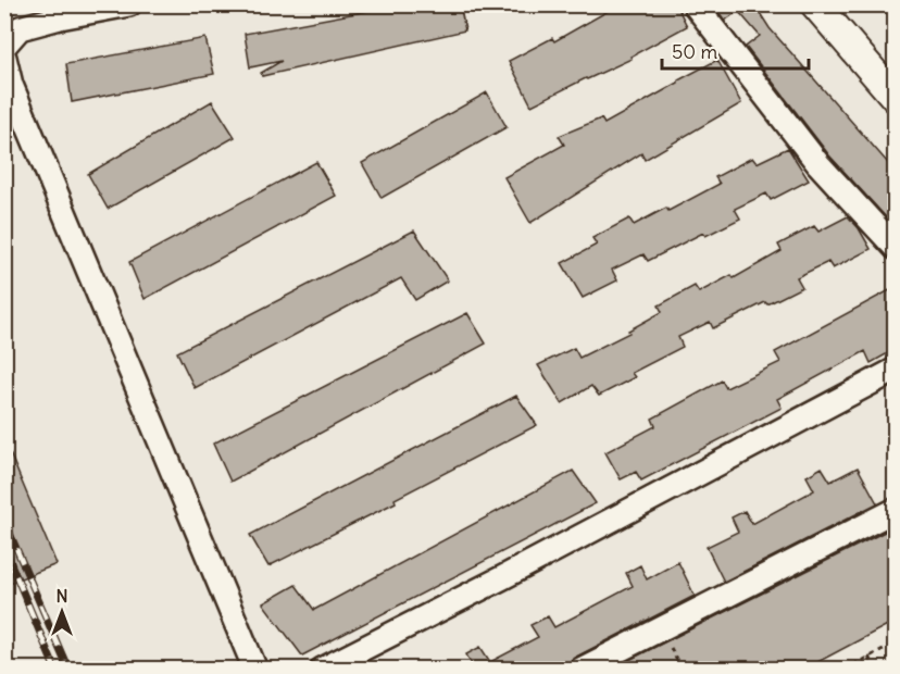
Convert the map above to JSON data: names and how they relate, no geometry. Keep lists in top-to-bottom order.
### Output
{
  "scale_bar": "50 m",
  "north": "top"
}
